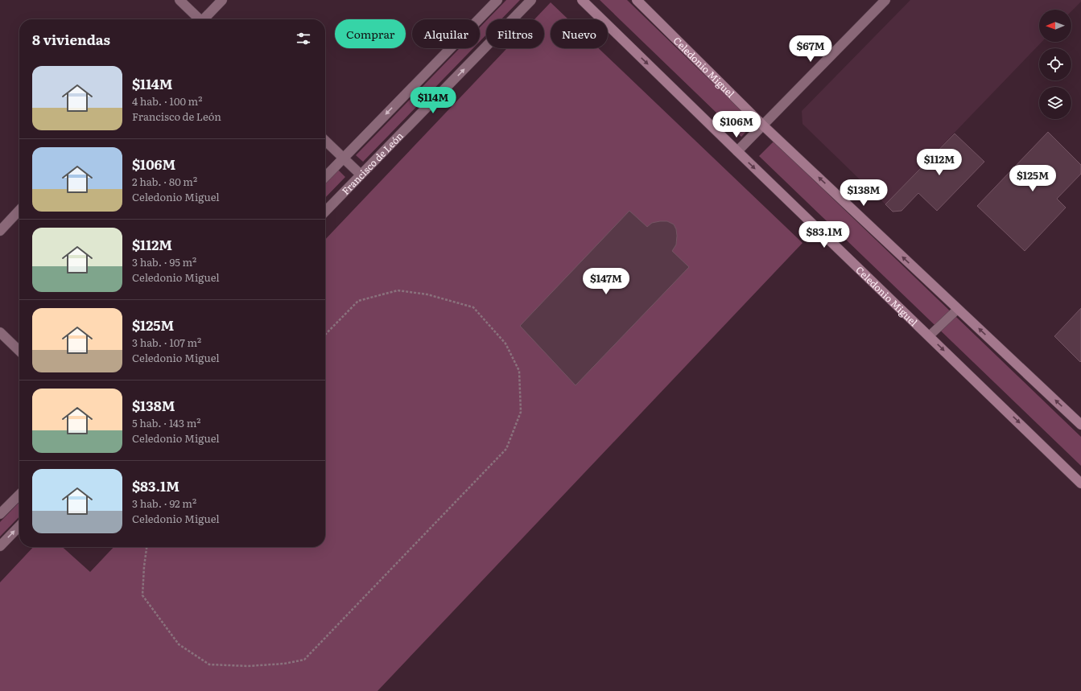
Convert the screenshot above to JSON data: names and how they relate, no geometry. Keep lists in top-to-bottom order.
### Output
{
  "streets": {
    "street": ["Celedonio Miguel", "Francisco de León"]
  },
  "north": "left",
  "page": {
    "chip": [
      "Comprar",
      "Alquilar",
      "Filtros",
      "Nuevo"
    ],
    "heading": "8 viviendas",
    "price": [
      "$67M",
      "$114M",
      "$106M",
      "$112M",
      "$125M",
      "$138M",
      "$83.1M",
      "$147M"
    ],
    "list": [
      {
        "name": "$114M",
        "note": "4 hab. · 100 m² · Francisco de León"
      },
      {
        "name": "$106M",
        "note": "2 hab. · 80 m² · Celedonio Miguel"
      },
      {
        "name": "$112M",
        "note": "3 hab. · 95 m² · Celedonio Miguel"
      },
      {
        "name": "$125M",
        "note": "3 hab. · 107 m² · Celedonio Miguel"
      },
      {
        "name": "$138M",
        "note": "5 hab. · 143 m² · Celedonio Miguel"
      },
      {
        "name": "$83.1M",
        "note": "3 hab. · 92 m² · Celedonio Miguel"
      }
    ]
  }
}
